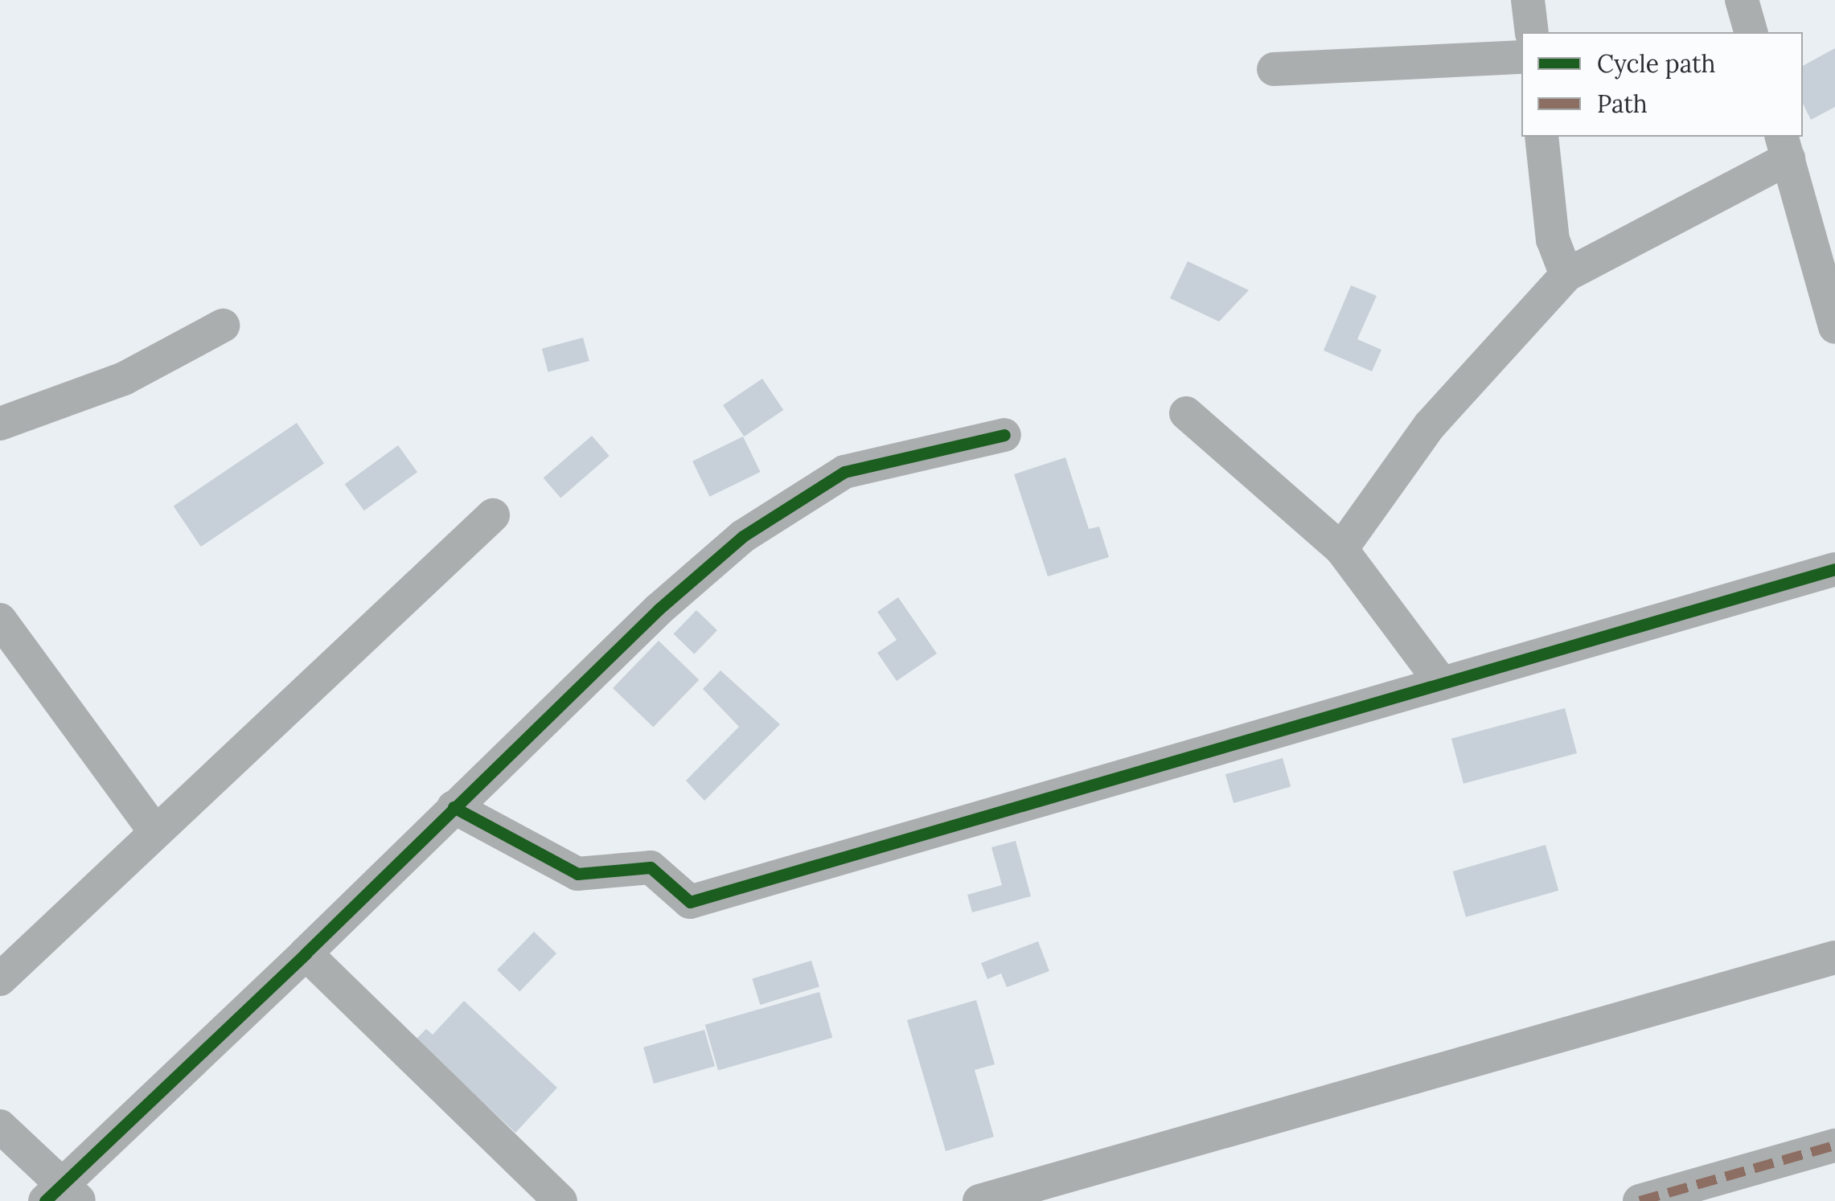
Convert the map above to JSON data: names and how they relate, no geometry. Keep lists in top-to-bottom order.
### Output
{
  "legend": ["Cycle path", "Path"]
}
